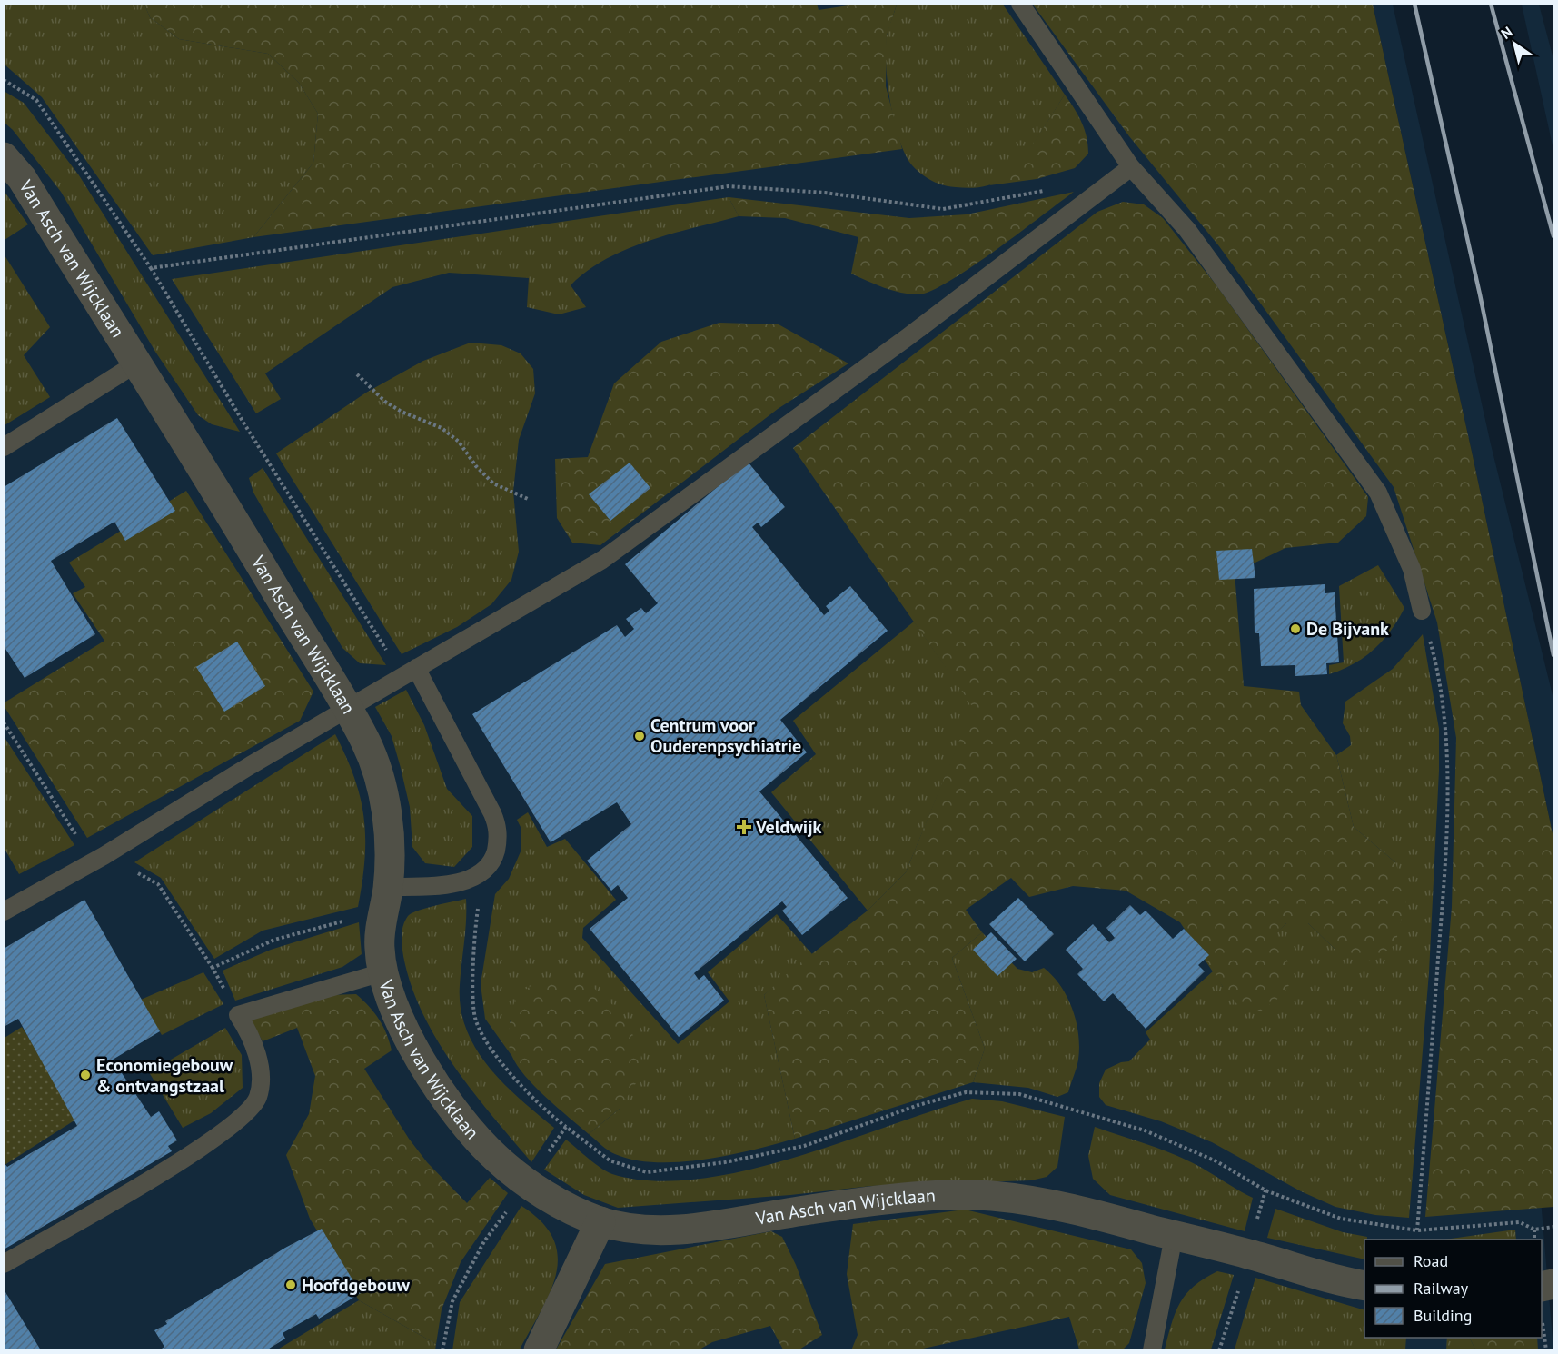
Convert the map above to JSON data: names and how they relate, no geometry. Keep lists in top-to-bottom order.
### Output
{
  "streets": {
    "street": ["Van Asch van Wijcklaan"]
  },
  "places": {
    "other": [
      "De Bijvank",
      "Centrum voor Ouderenpsychiatrie",
      "Economiegebouw & ontvangstzaal",
      "Hoofdgebouw"
    ],
    "health": ["Veldwijk"]
  },
  "legend": ["Road", "Railway", "Building"],
  "north": "top left"
}
